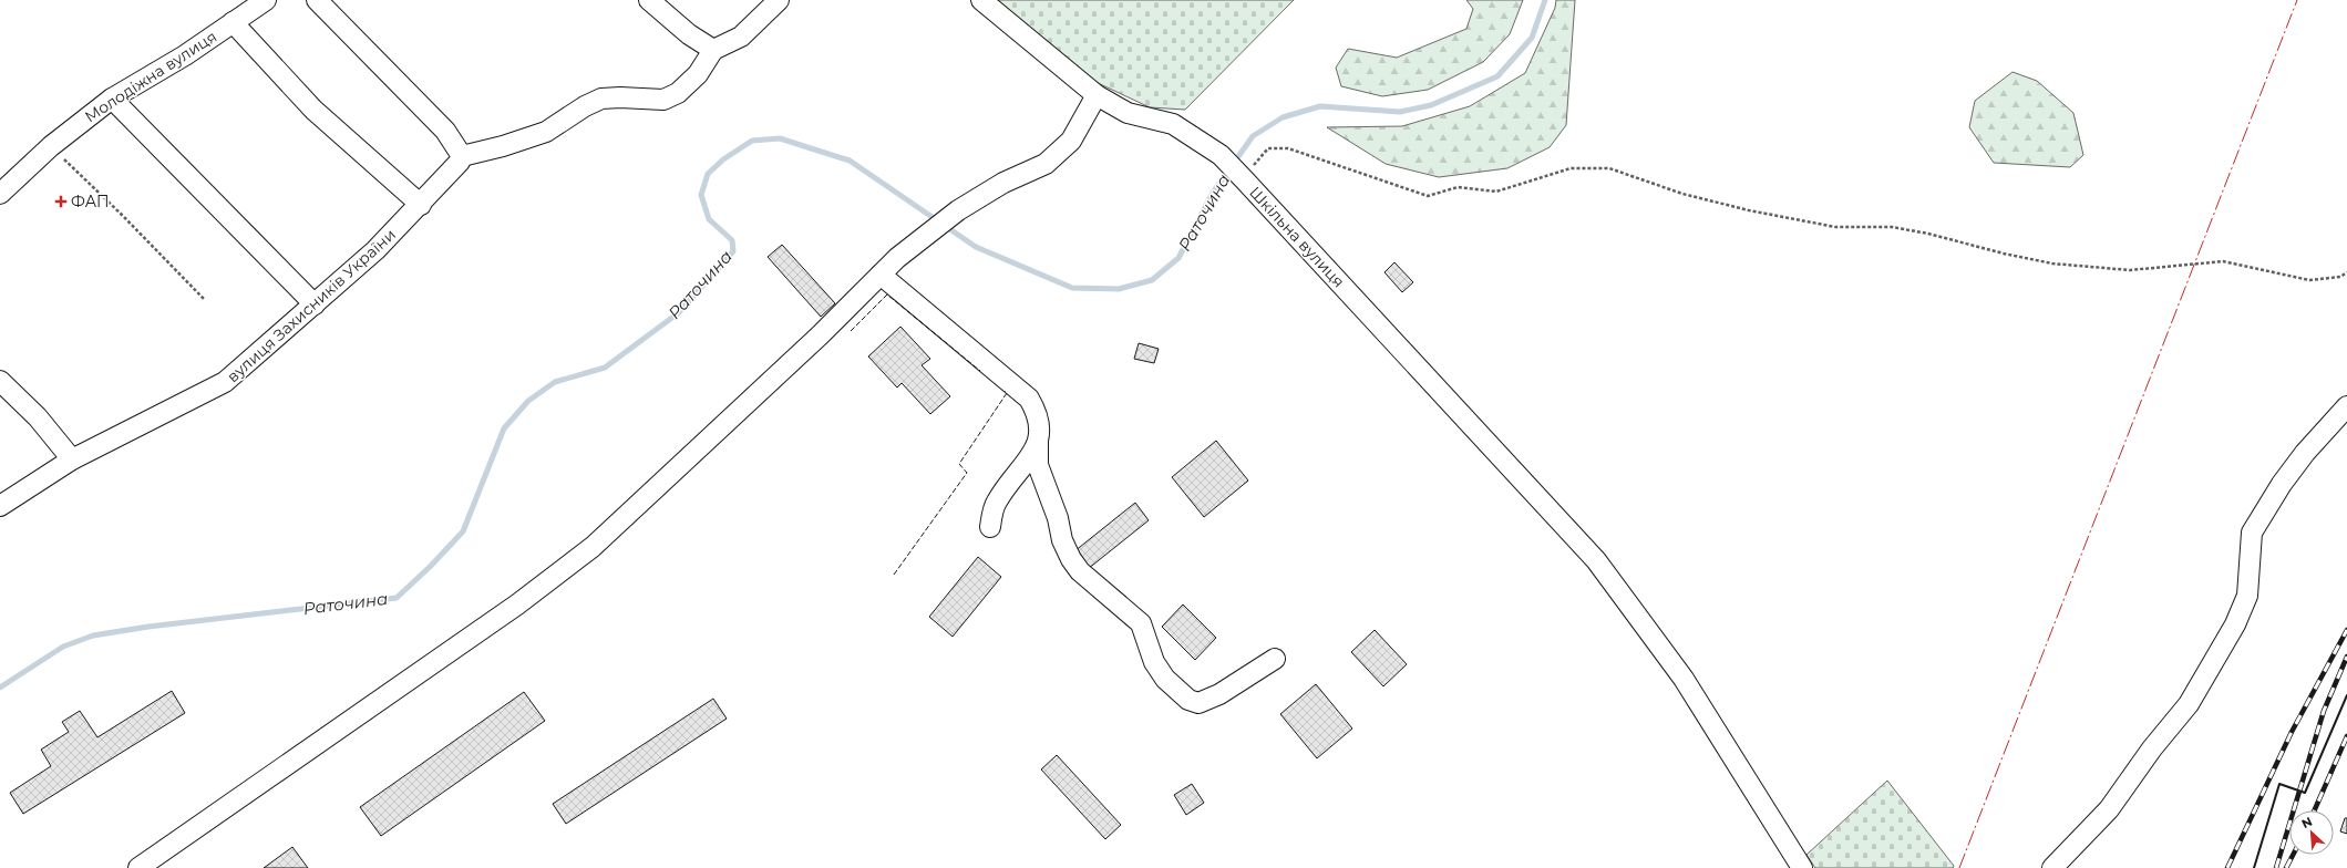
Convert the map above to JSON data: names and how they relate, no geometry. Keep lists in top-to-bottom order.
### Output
{
  "streets": {
    "street": ["Молодіжна вулиця", "Шкільна вулиця", "вулиця Захисників України"]
  },
  "water": ["Раточина"],
  "places": {
    "health": ["ФАП"]
  },
  "north": "top left"
}
